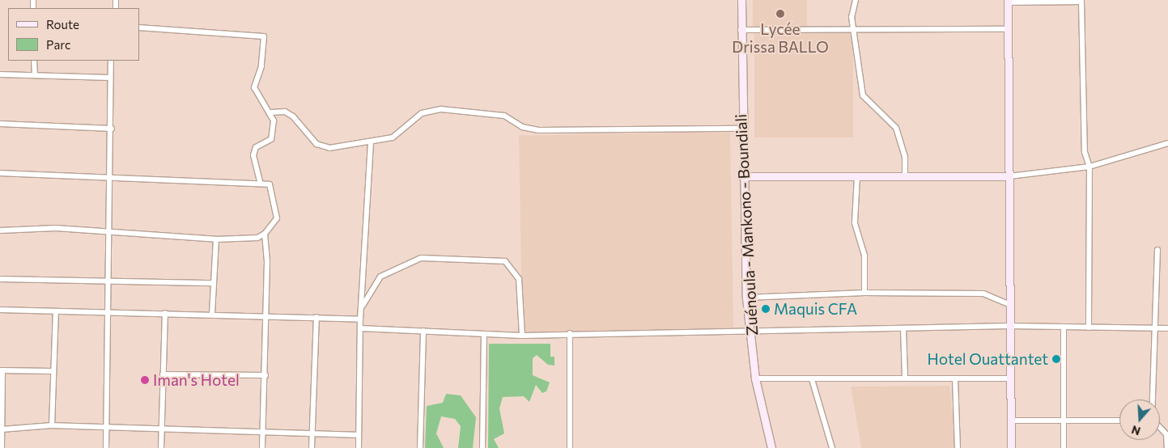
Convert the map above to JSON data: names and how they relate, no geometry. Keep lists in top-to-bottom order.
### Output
{
  "streets": {
    "street": ["Zuénoula - Mankono - Boundiali"]
  },
  "places": [
    "Lycée Drissa BALLO",
    "Maquis CFA",
    "Hotel Ouattantet",
    "Iman's Hotel"
  ],
  "legend": ["Route", "Parc"],
  "north": "bottom"
}
